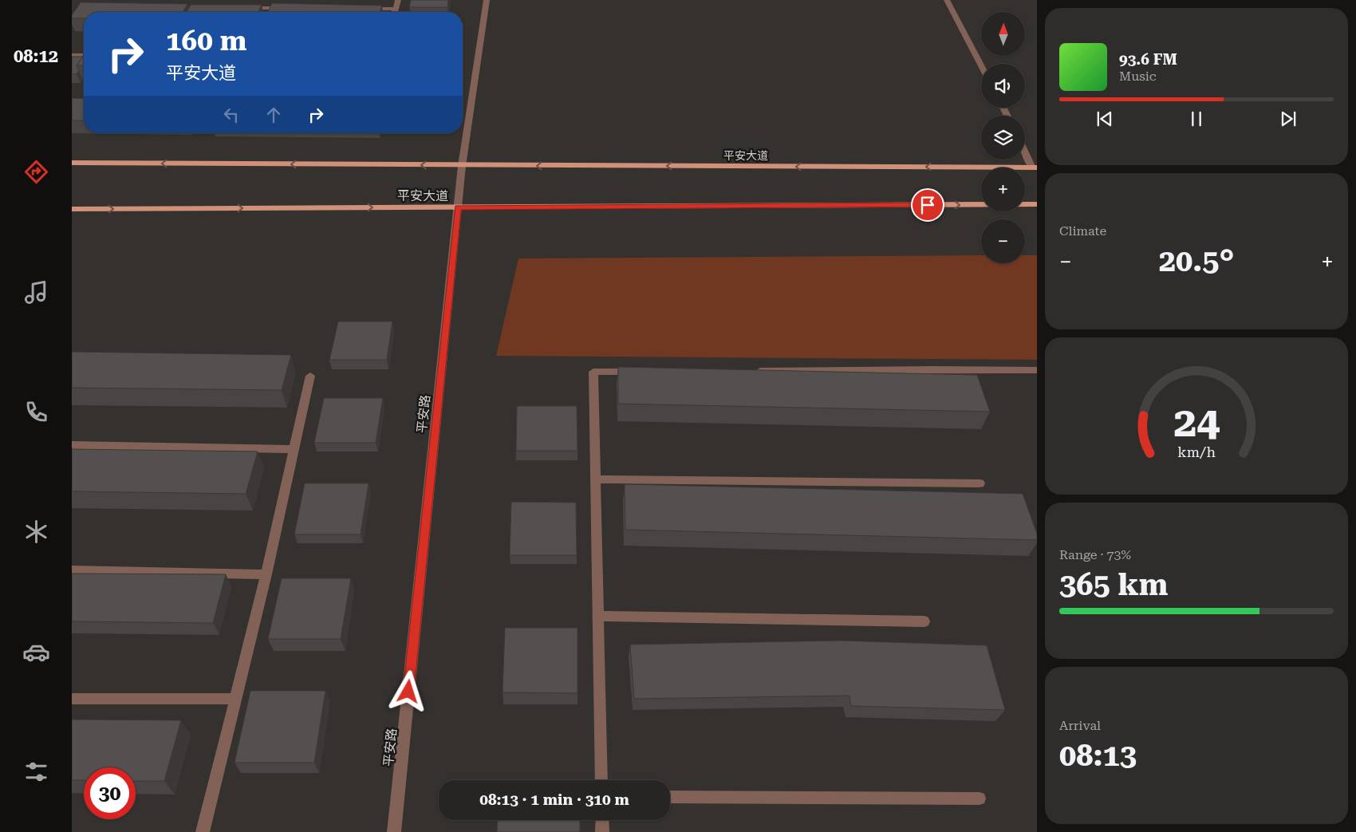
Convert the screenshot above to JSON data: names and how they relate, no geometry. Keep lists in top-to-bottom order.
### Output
{
  "streets": {
    "main road": ["平安大道"],
    "street": ["平安路"]
  },
  "crossings": [
    ["平安大道", "平安路"]
  ],
  "north": "top",
  "page": {
    "tabs": "08:12",
    "map_buttons": ["+", "−"],
    "turn": ["160 m", "平安大道"],
    "song": ["93.6 FM", "Music"],
    "tile": [
      "Climate",
      ["Range · 73%", "365 km"],
      ["Arrival", "08:13"]
    ],
    "heat": ["−", "20.5°", "+"],
    "limit": "30",
    "trip": "08:13 · 1 min · 310 m",
    "gauge": ["24", "km/h"]
  }
}
